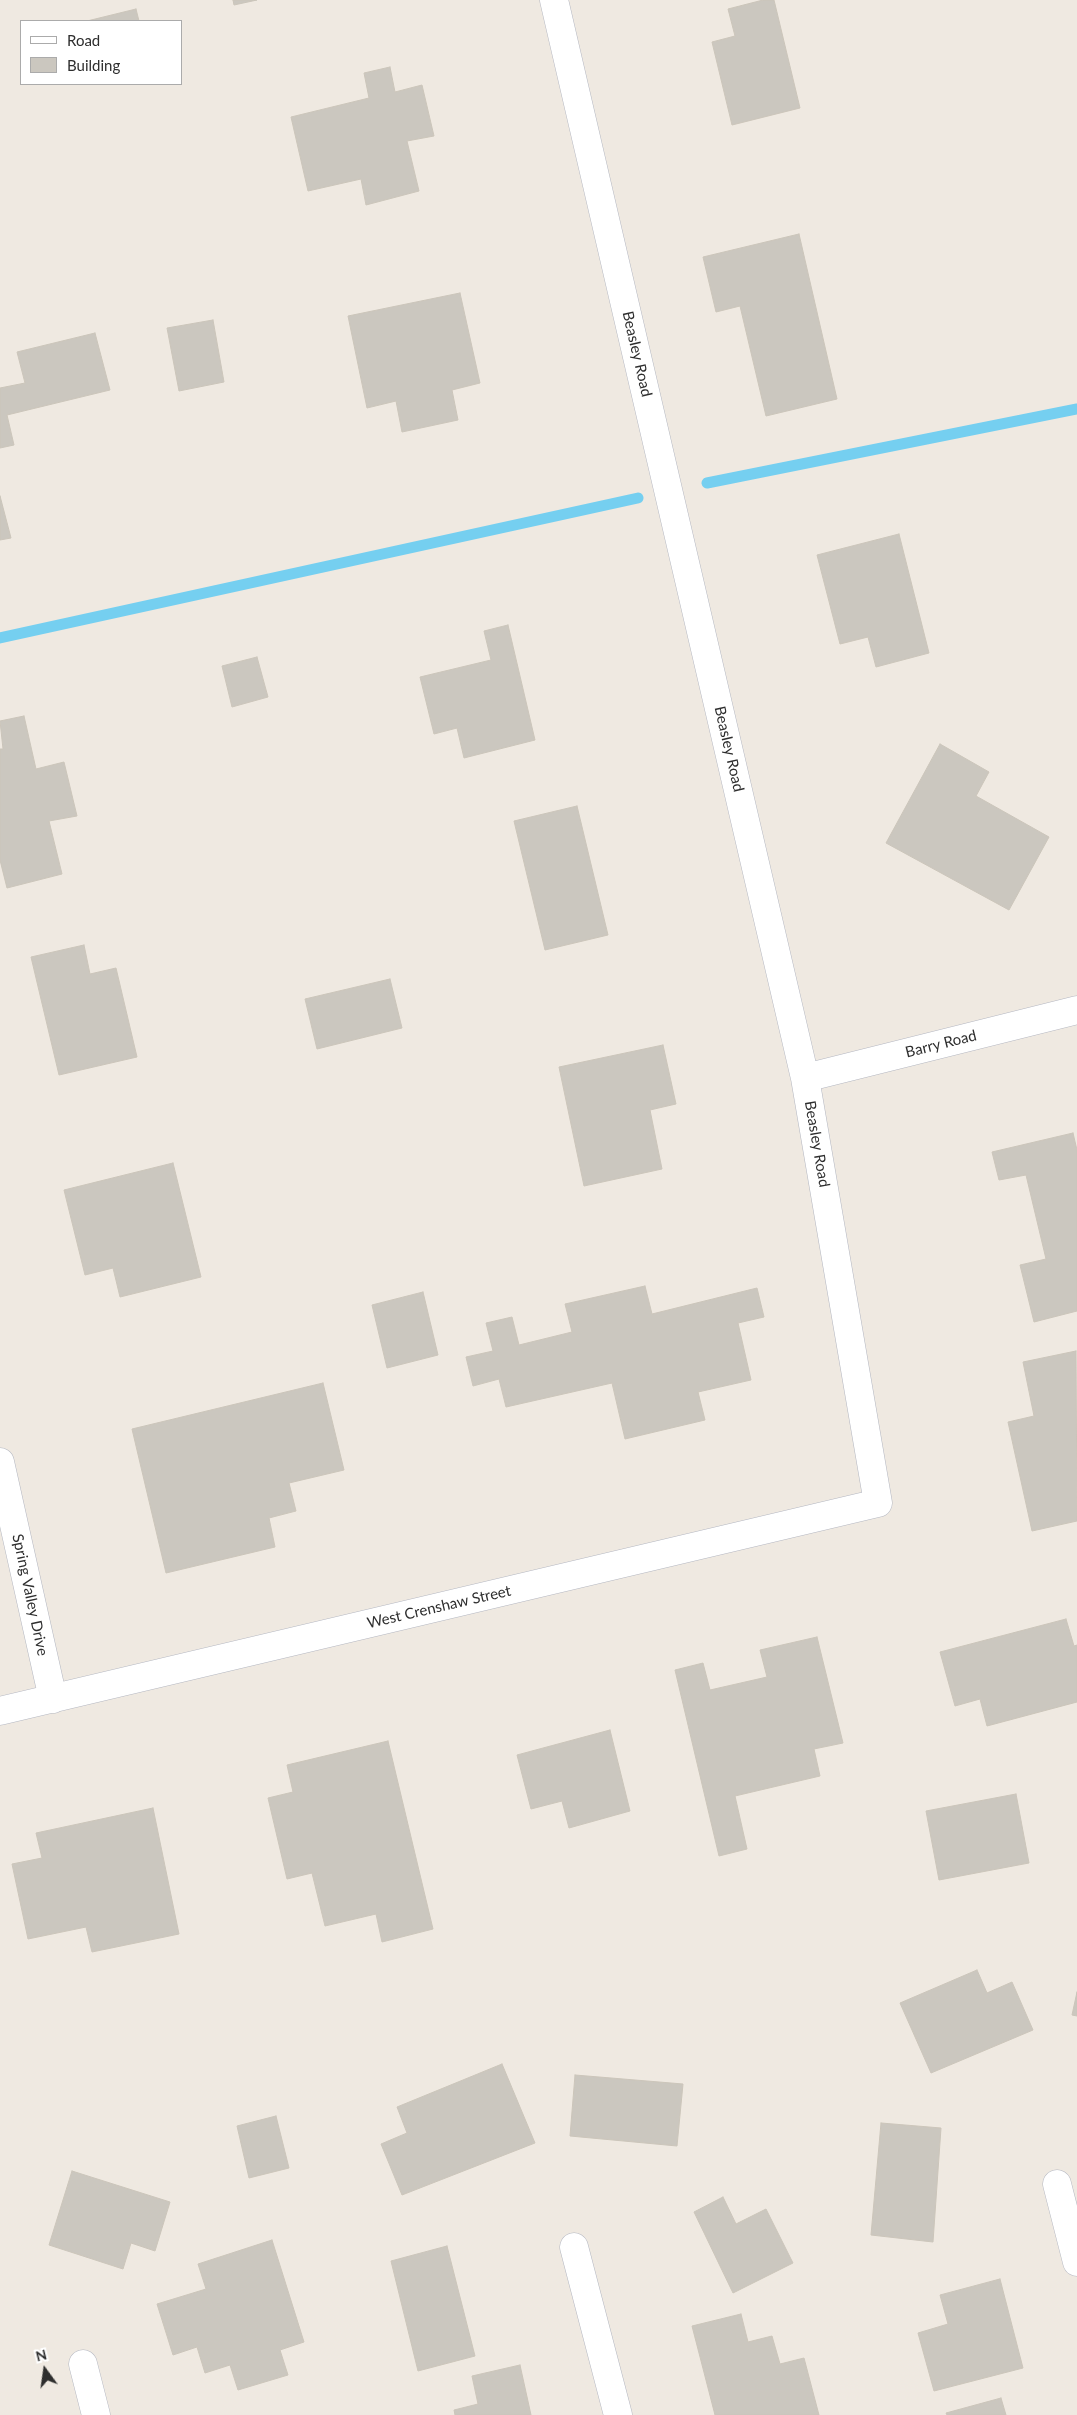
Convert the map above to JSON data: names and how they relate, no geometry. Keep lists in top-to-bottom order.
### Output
{
  "streets": {
    "street": [
      "Beasley Road",
      "Barry Road",
      "Spring Valley Drive",
      "West Crenshaw Street"
    ]
  },
  "crossings": [
    ["Beasley Road", "Barry Road"],
    ["Beasley Road", "West Crenshaw Street"],
    ["Spring Valley Drive", "West Crenshaw Street"]
  ],
  "legend": ["Road", "Building"],
  "north": "top"
}
